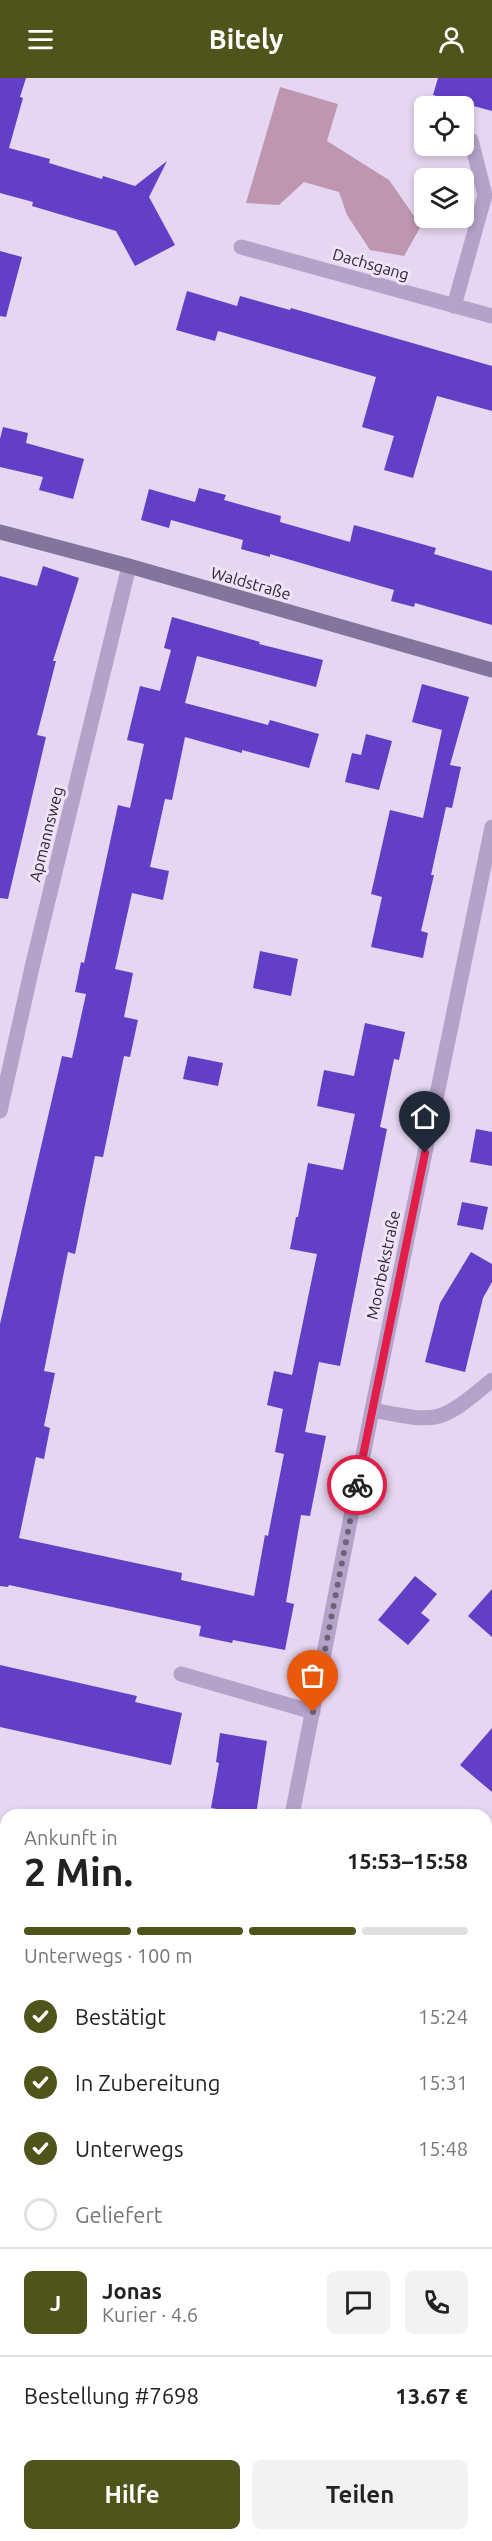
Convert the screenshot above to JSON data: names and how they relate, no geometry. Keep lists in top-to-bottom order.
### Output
{
  "streets": {
    "street": [
      "Dachsgang",
      "Waldstraße",
      "Apmannsweg",
      "Moorbekstraße"
    ]
  },
  "crossings": [
    ["Waldstraße", "Apmannsweg"]
  ],
  "page": {
    "header": "Bitely",
    "heading": ["2 Min.", "Ankunft in", "15:53–15:58"],
    "panel": [
      "Jonas",
      "Kurier · 4.6",
      "Bestellung #7698",
      "13.67 €"
    ],
    "bar": "Unterwegs · 100 m",
    "list": [
      ["Bestätigt", "15:24"],
      ["In Zubereitung", "15:31"],
      ["Unterwegs", "15:48"],
      "Geliefert"
    ],
    "round": "J",
    "buttons": ["Hilfe", "Teilen"]
  }
}
